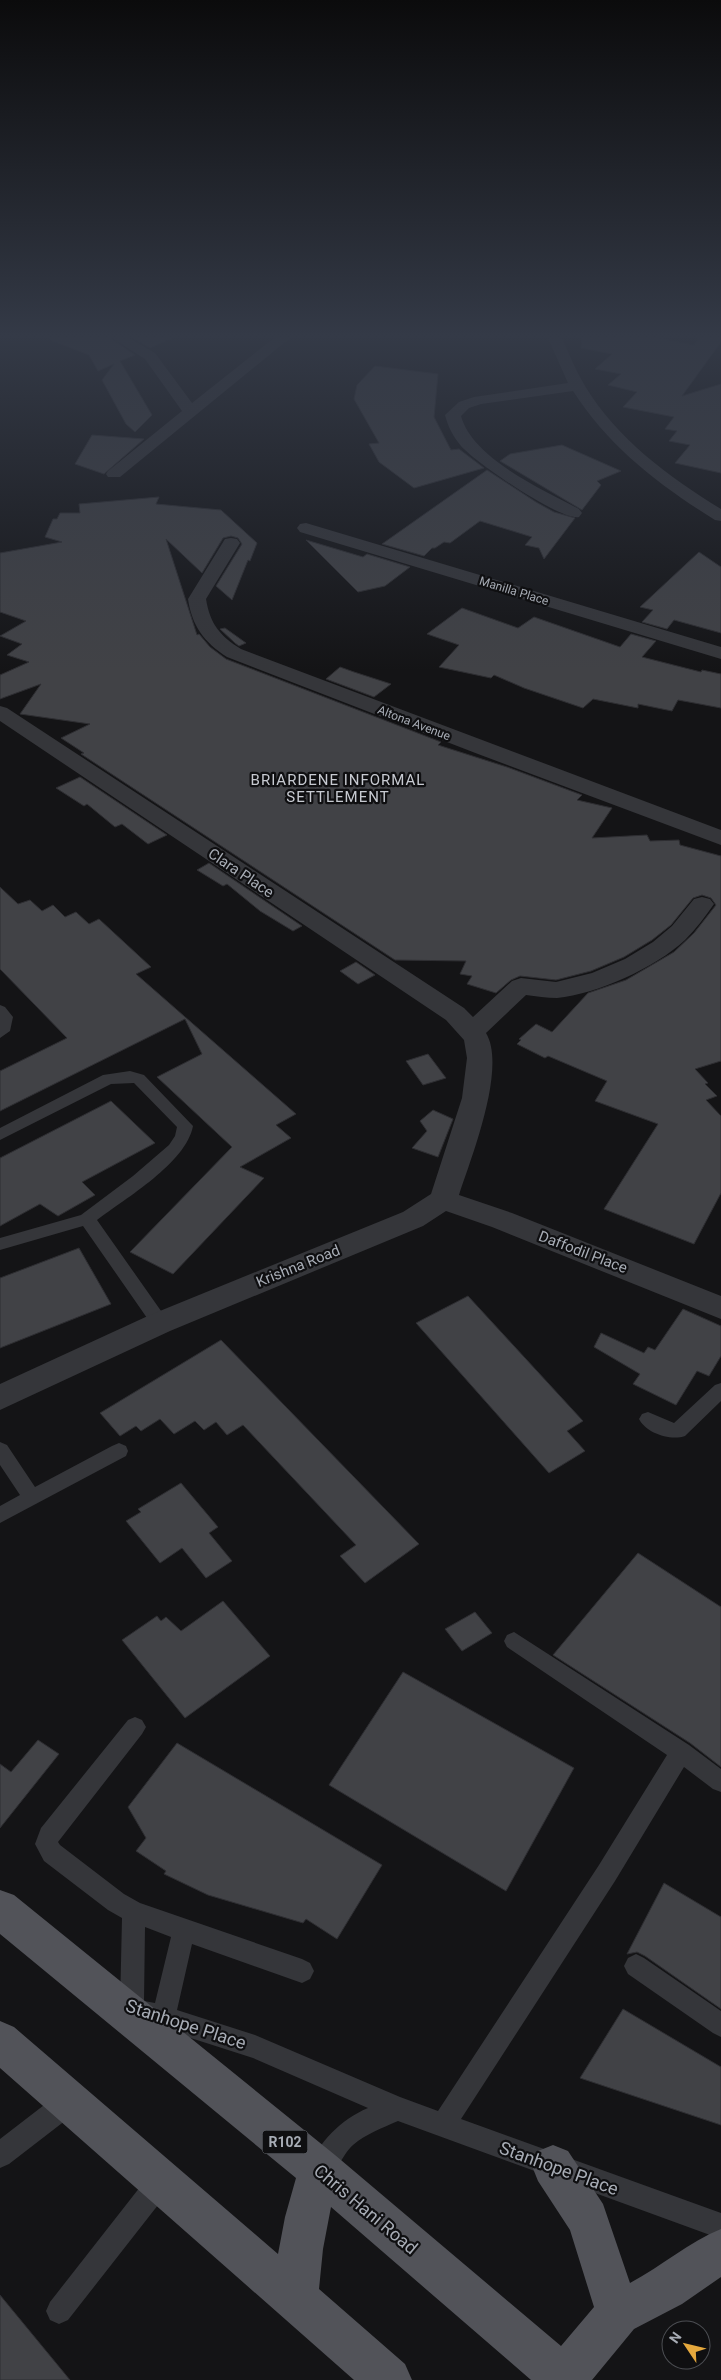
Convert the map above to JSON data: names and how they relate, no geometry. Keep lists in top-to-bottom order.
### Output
{
  "streets": {
    "main road": ["R102", "Chris Hani Road"],
    "street": [
      "Manilla Place",
      "Altona Avenue",
      "Clara Place",
      "Daffodil Place",
      "Krishna Road"
    ],
    "lane": ["Stanhope Place"]
  },
  "crossings": [
    ["Daffodil Place", "Krishna Road"],
    ["Stanhope Place", "Chris Hani Road"]
  ],
  "districts": ["BRIARDENE INFORMAL SETTLEMENT"],
  "north": "top left"
}
